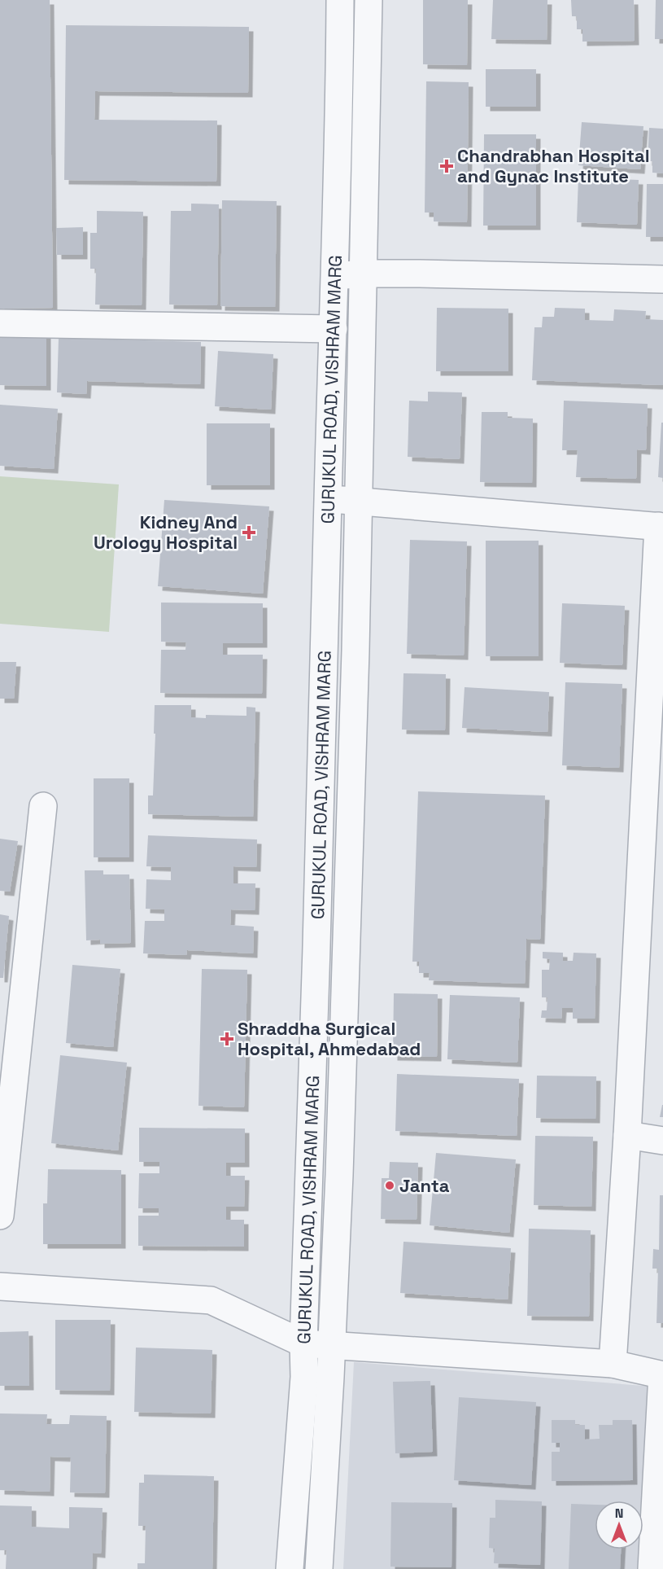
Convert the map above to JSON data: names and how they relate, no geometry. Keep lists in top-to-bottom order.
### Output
{
  "streets": {
    "street": ["GURUKUL ROAD, VISHRAM MARG"]
  },
  "places": {
    "health": ["Chandrabhan Hospital and Gynac Institute", "Kidney And Urology Hospital", "Shraddha Surgical Hospital, Ahmedabad"],
    "other": ["Janta"]
  },
  "north": "top"
}
